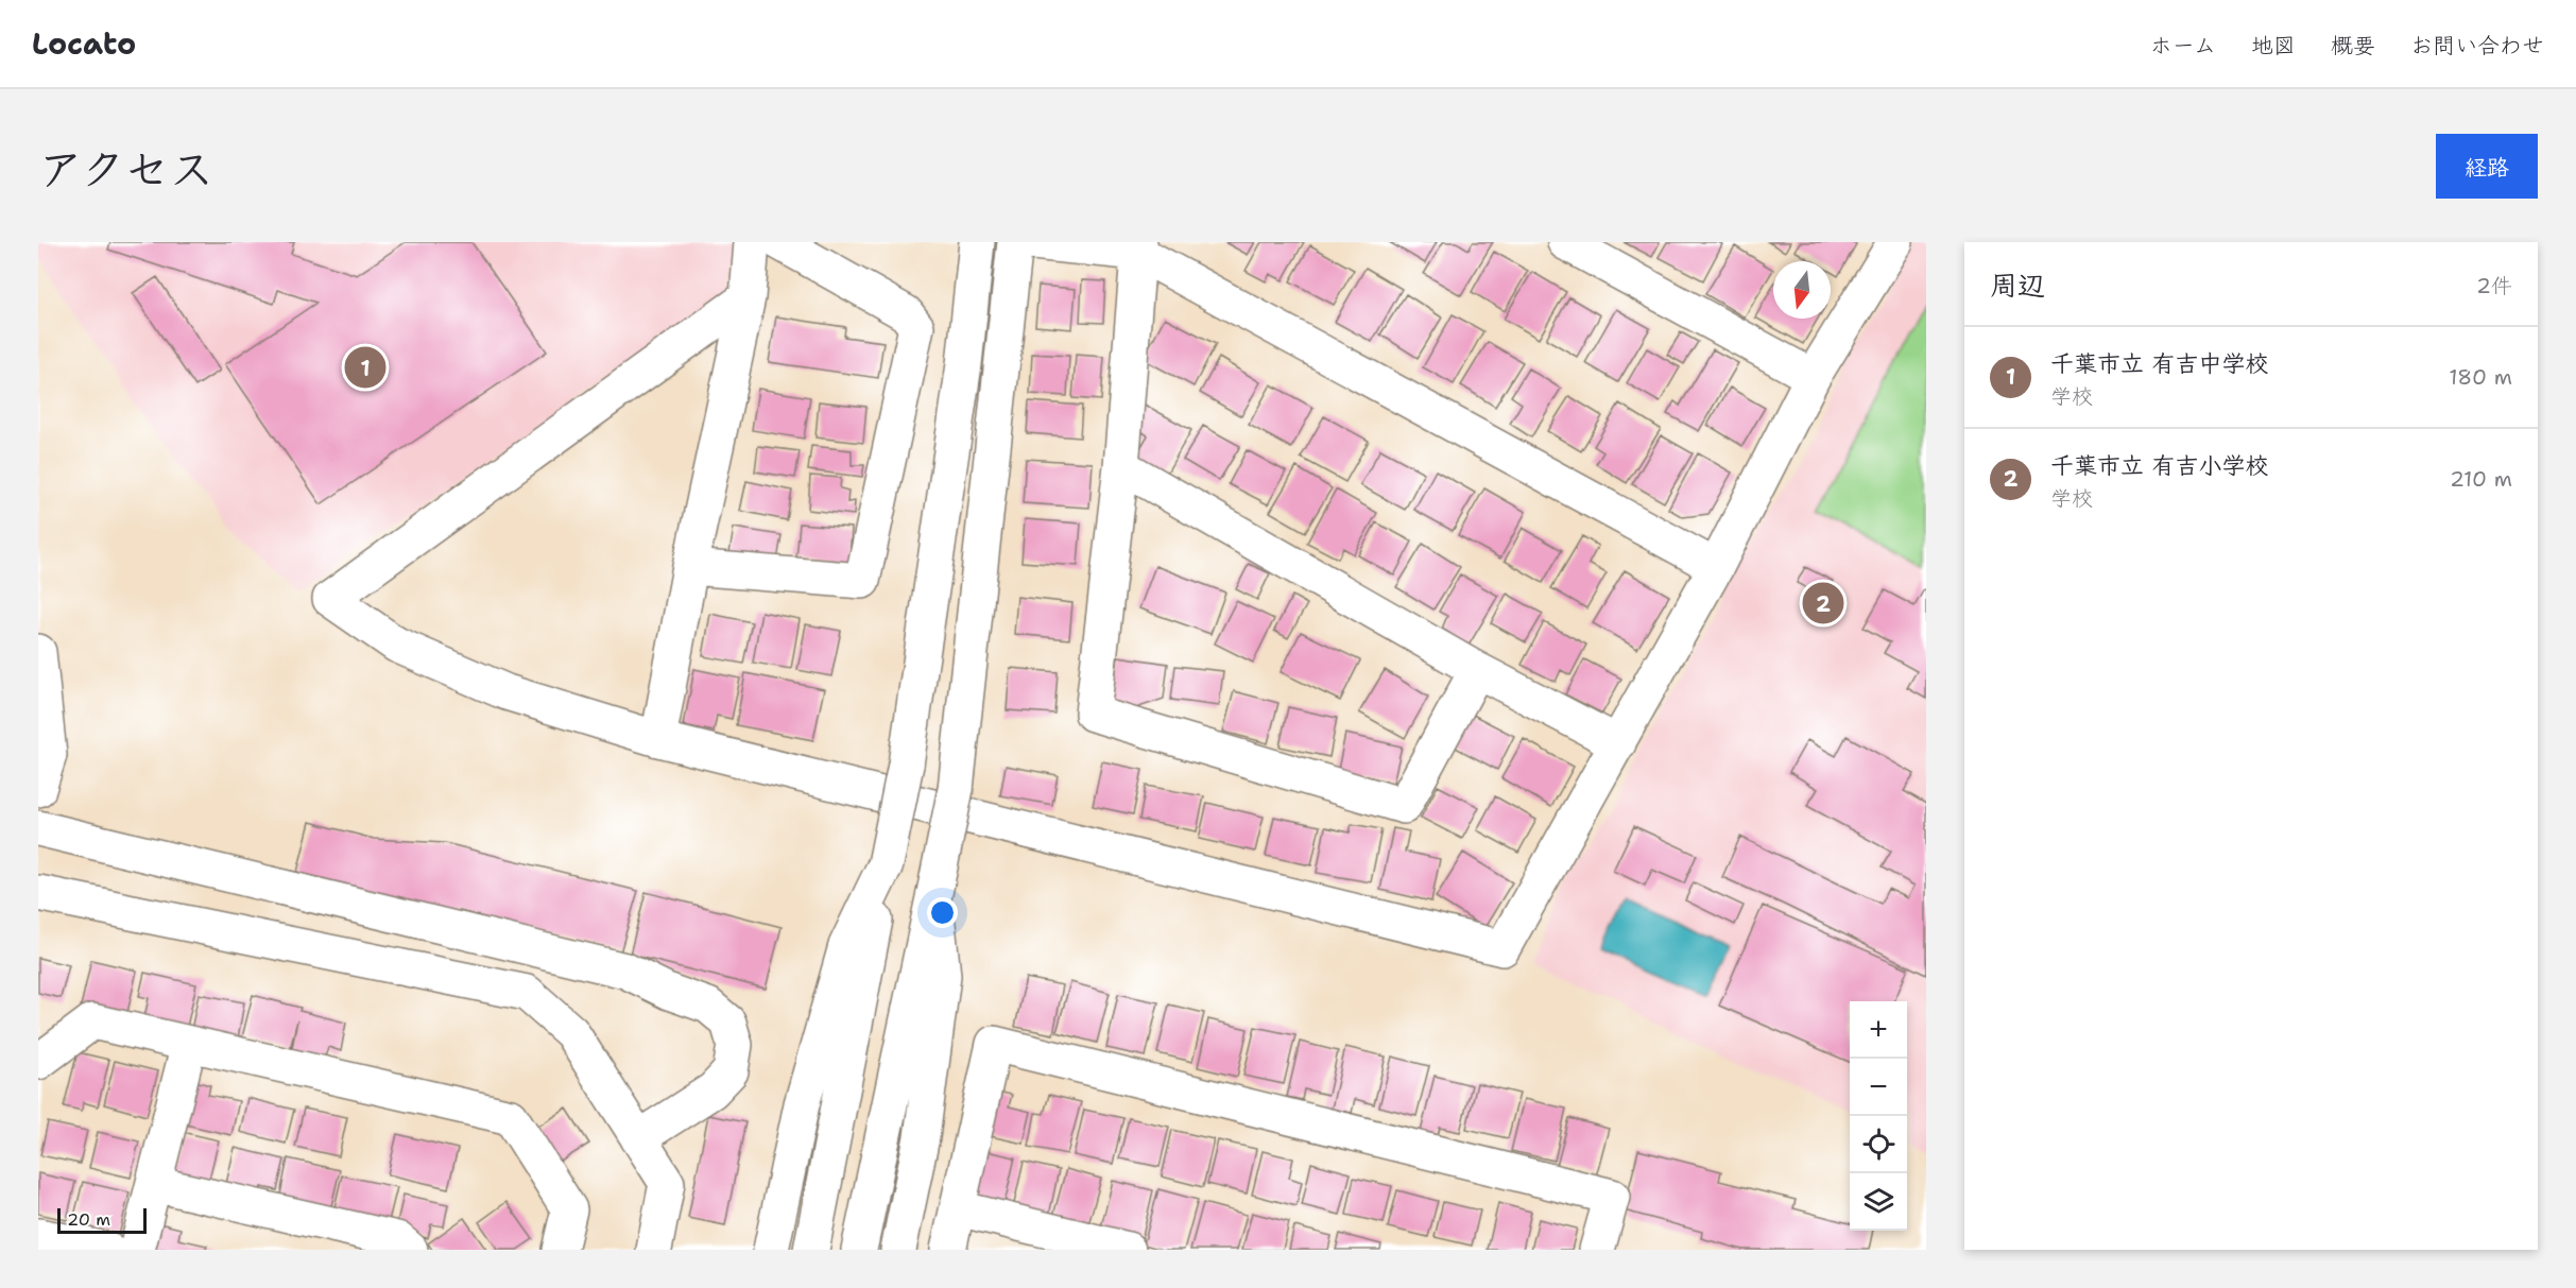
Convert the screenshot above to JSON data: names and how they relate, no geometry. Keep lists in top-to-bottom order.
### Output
{
  "scale_bar": "20 m",
  "north": "bottom",
  "page": {
    "header": "Locato",
    "nav": [
      "ホーム",
      "地図",
      "概要",
      "お問い合わせ"
    ],
    "title": "アクセス",
    "buttons": "経路",
    "heading": ["周辺", "2件"],
    "list": [
      {
        "mark": "1",
        "name": "千葉市立 有吉中学校",
        "note": "学校",
        "value": "180 m"
      },
      {
        "mark": "2",
        "name": "千葉市立 有吉小学校",
        "note": "学校",
        "value": "210 m"
      }
    ],
    "pins": ["1", "2"],
    "map_buttons": ["+", "−"],
    "scale": "20 m"
  }
}
